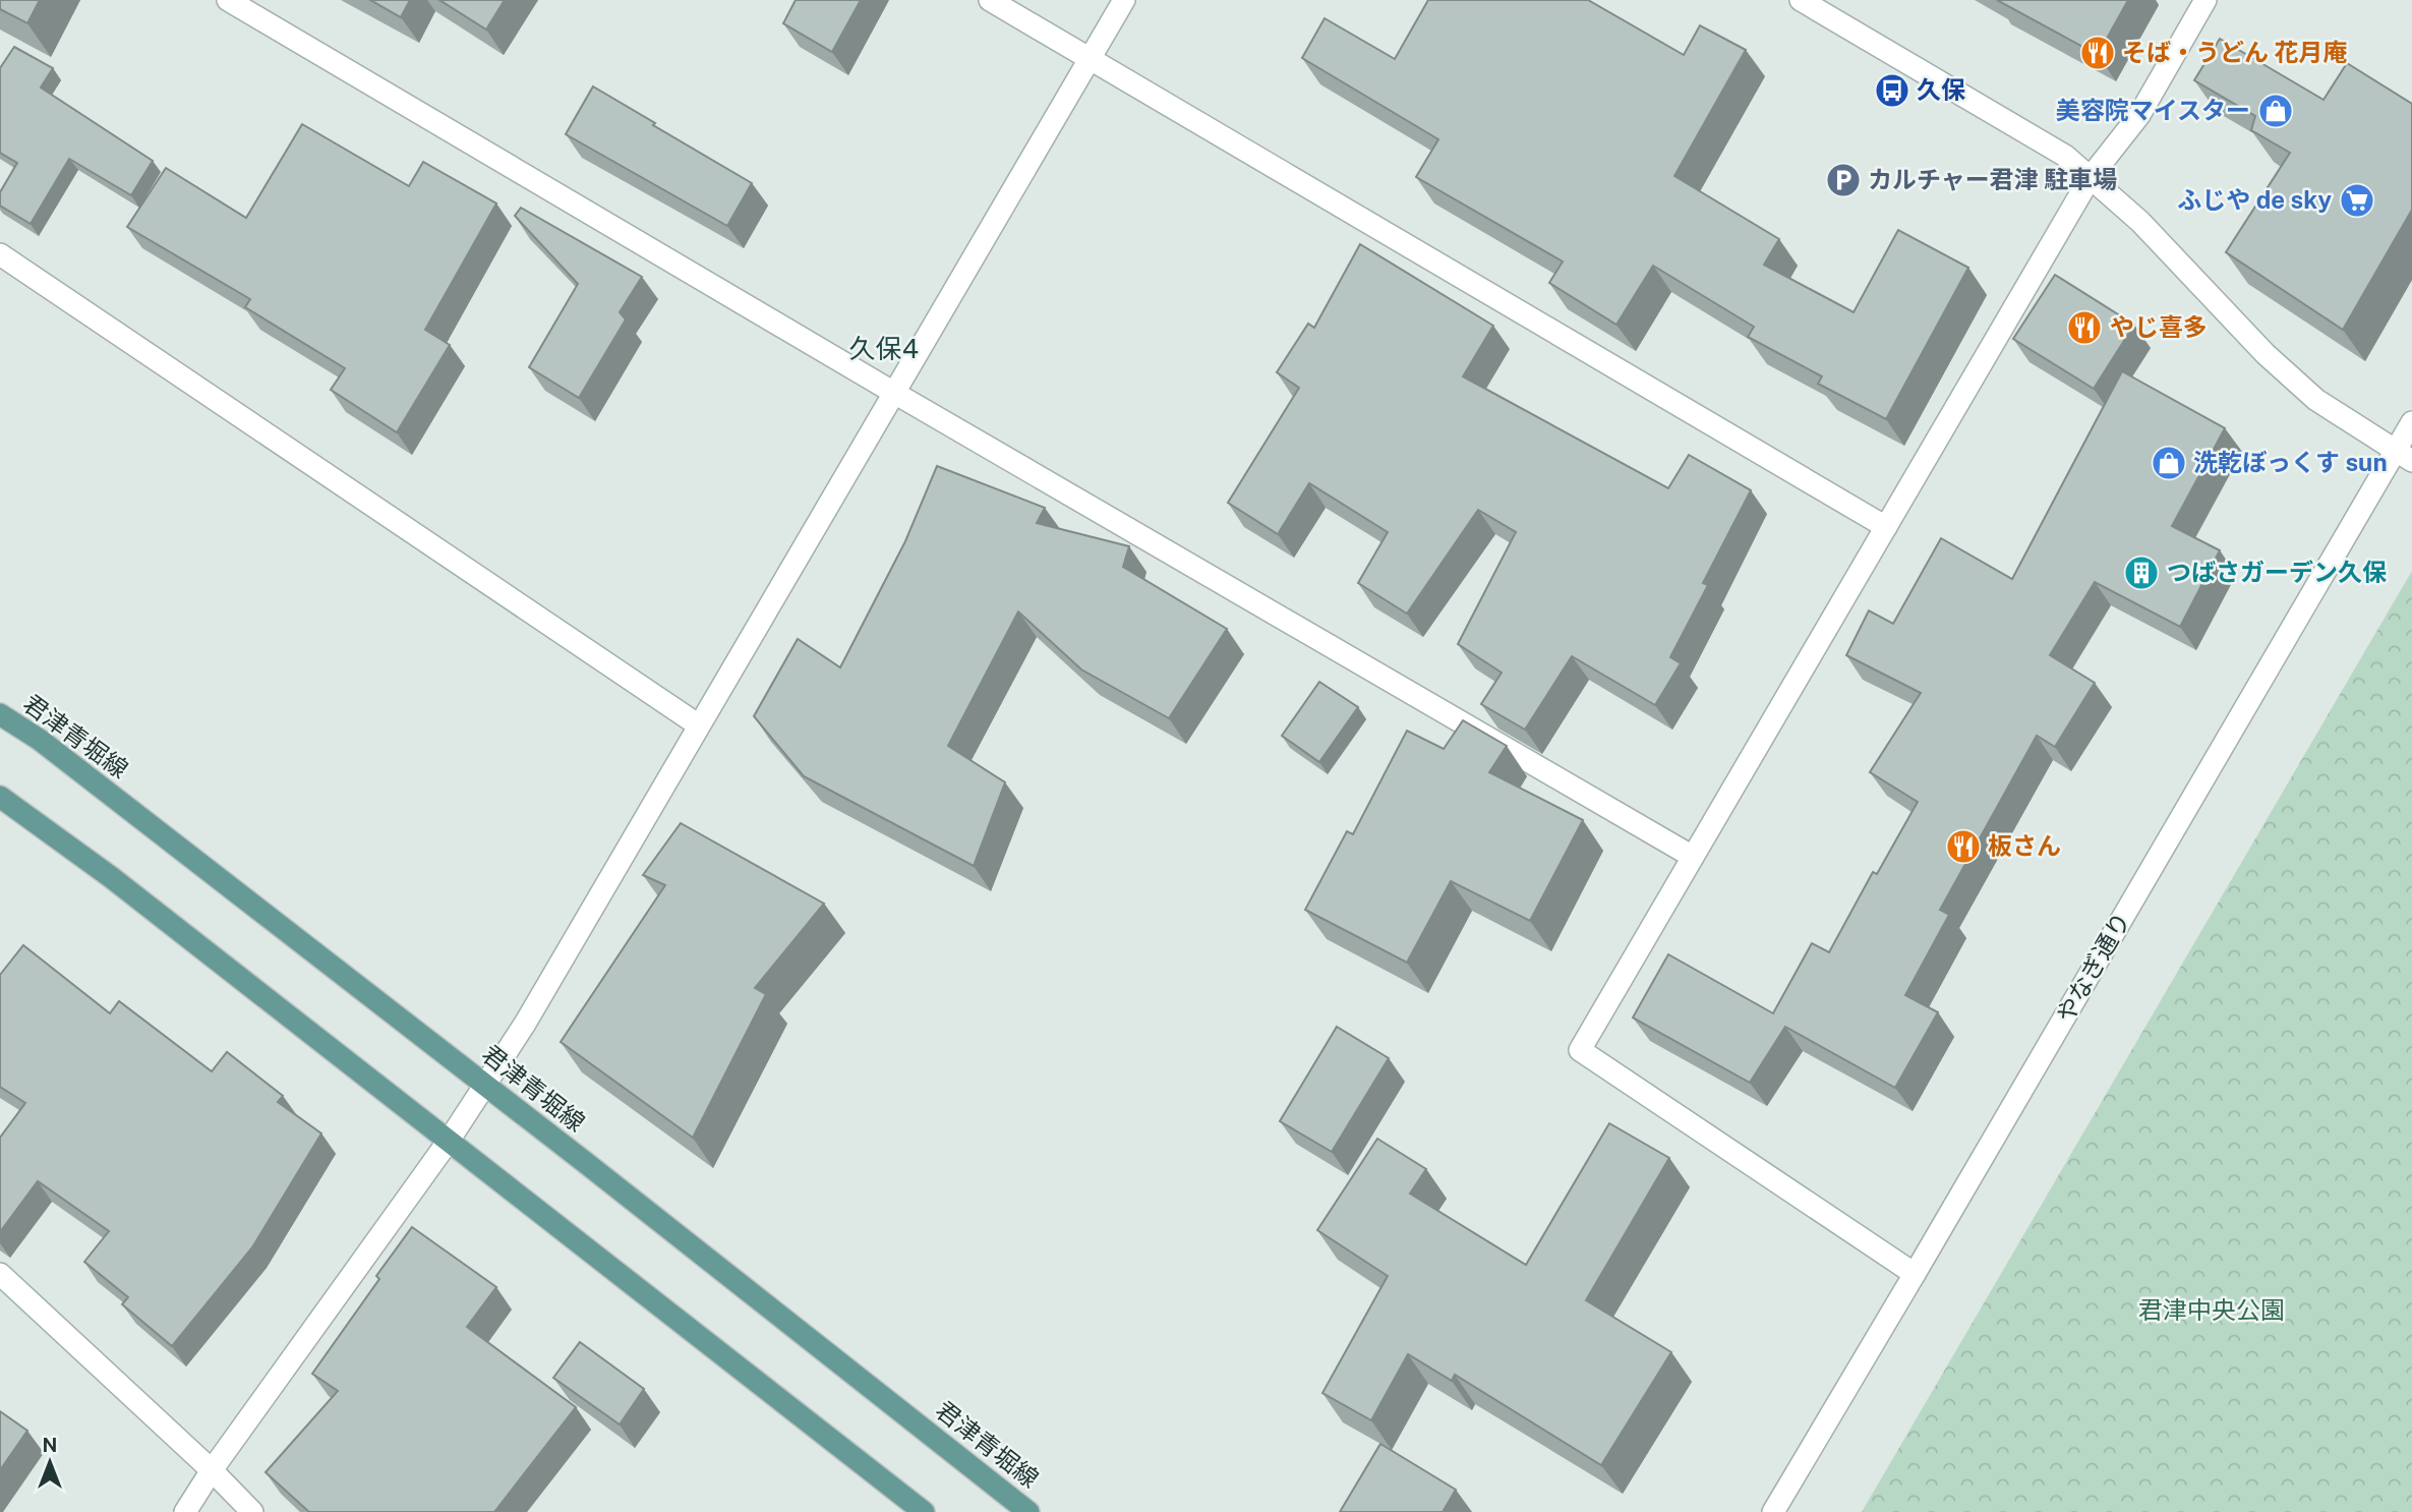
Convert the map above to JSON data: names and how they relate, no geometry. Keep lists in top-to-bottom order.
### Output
{
  "streets": {
    "main road": ["君津青堀線"],
    "street": ["やなぎ通り"]
  },
  "districts": ["久保4"],
  "parks": ["君津中央公園"],
  "places": {
    "restaurant": ["そば・うどん 花月庵", "やじ喜多", "板さん"],
    "bus stop": ["久保"],
    "shop": ["美容院マイスター", "洗乾ぼっくす sun"],
    "parking": ["カルチャー君津 駐車場"],
    "supermarket": ["ふじや de sky"],
    "building": ["つばさガーデン久保"]
  },
  "north": "top"
}
